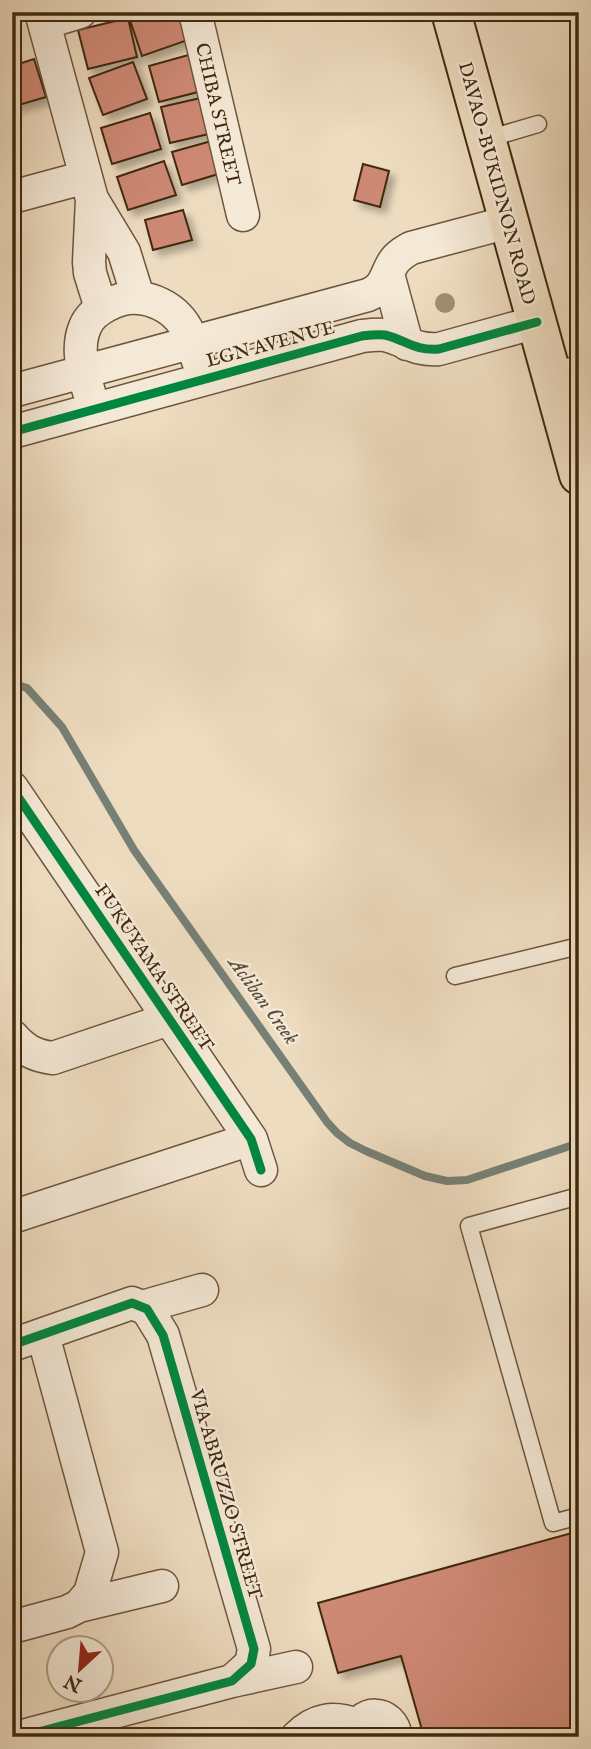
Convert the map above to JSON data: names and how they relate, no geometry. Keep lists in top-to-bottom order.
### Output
{
  "streets": {
    "highway": ["DAVAO-BUKIDNON ROAD"],
    "street": [
      "CHIBA STREET",
      "LGN AVENUE",
      "FUKUYAMA STREET",
      "VIA ABRUZZO STREET"
    ]
  },
  "crossings": [
    ["DAVAO-BUKIDNON ROAD", "LGN AVENUE"]
  ],
  "water": ["Acliban Creek"],
  "north": "bottom left"
}
